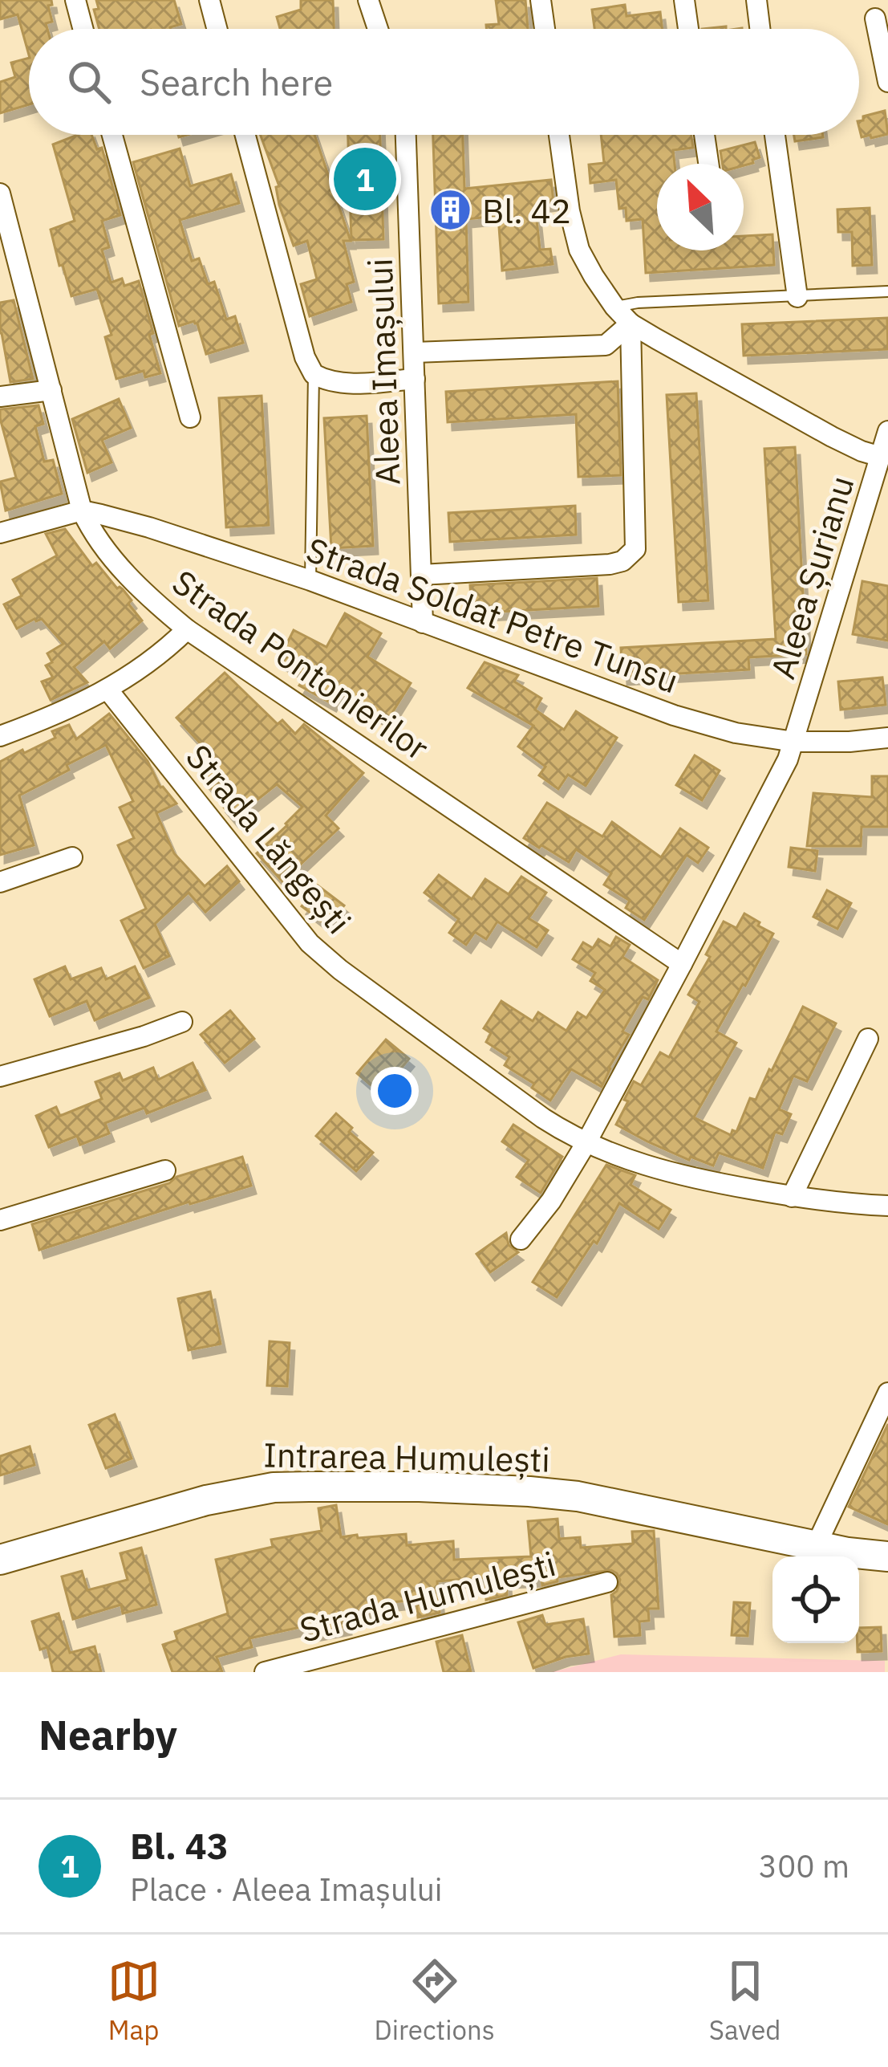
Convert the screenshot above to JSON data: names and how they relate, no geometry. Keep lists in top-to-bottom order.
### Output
{
  "streets": {
    "street": [
      "Aleea Imașului",
      "Aleea Șurianu",
      "Strada Soldat Petre Tunsu",
      "Strada Pontonierilor",
      "Strada Lăngești",
      "Intrarea Humulești",
      "Strada Humulești"
    ]
  },
  "crossings": [
    ["Aleea Imașului", "Strada Soldat Petre Tunsu"],
    ["Aleea Șurianu", "Strada Soldat Petre Tunsu"],
    ["Strada Soldat Petre Tunsu", "Strada Pontonierilor"]
  ],
  "places": {
    "building": ["Bl. 42"]
  },
  "north": "top left",
  "page": {
    "search": "Search here",
    "pins": "1",
    "heading": "Nearby",
    "list": [
      {
        "mark": "1",
        "name": "Bl. 43",
        "note": "Place · Aleea Imașului",
        "value": "300 m"
      }
    ],
    "nav": ["Map", "Directions", "Saved"]
  }
}
